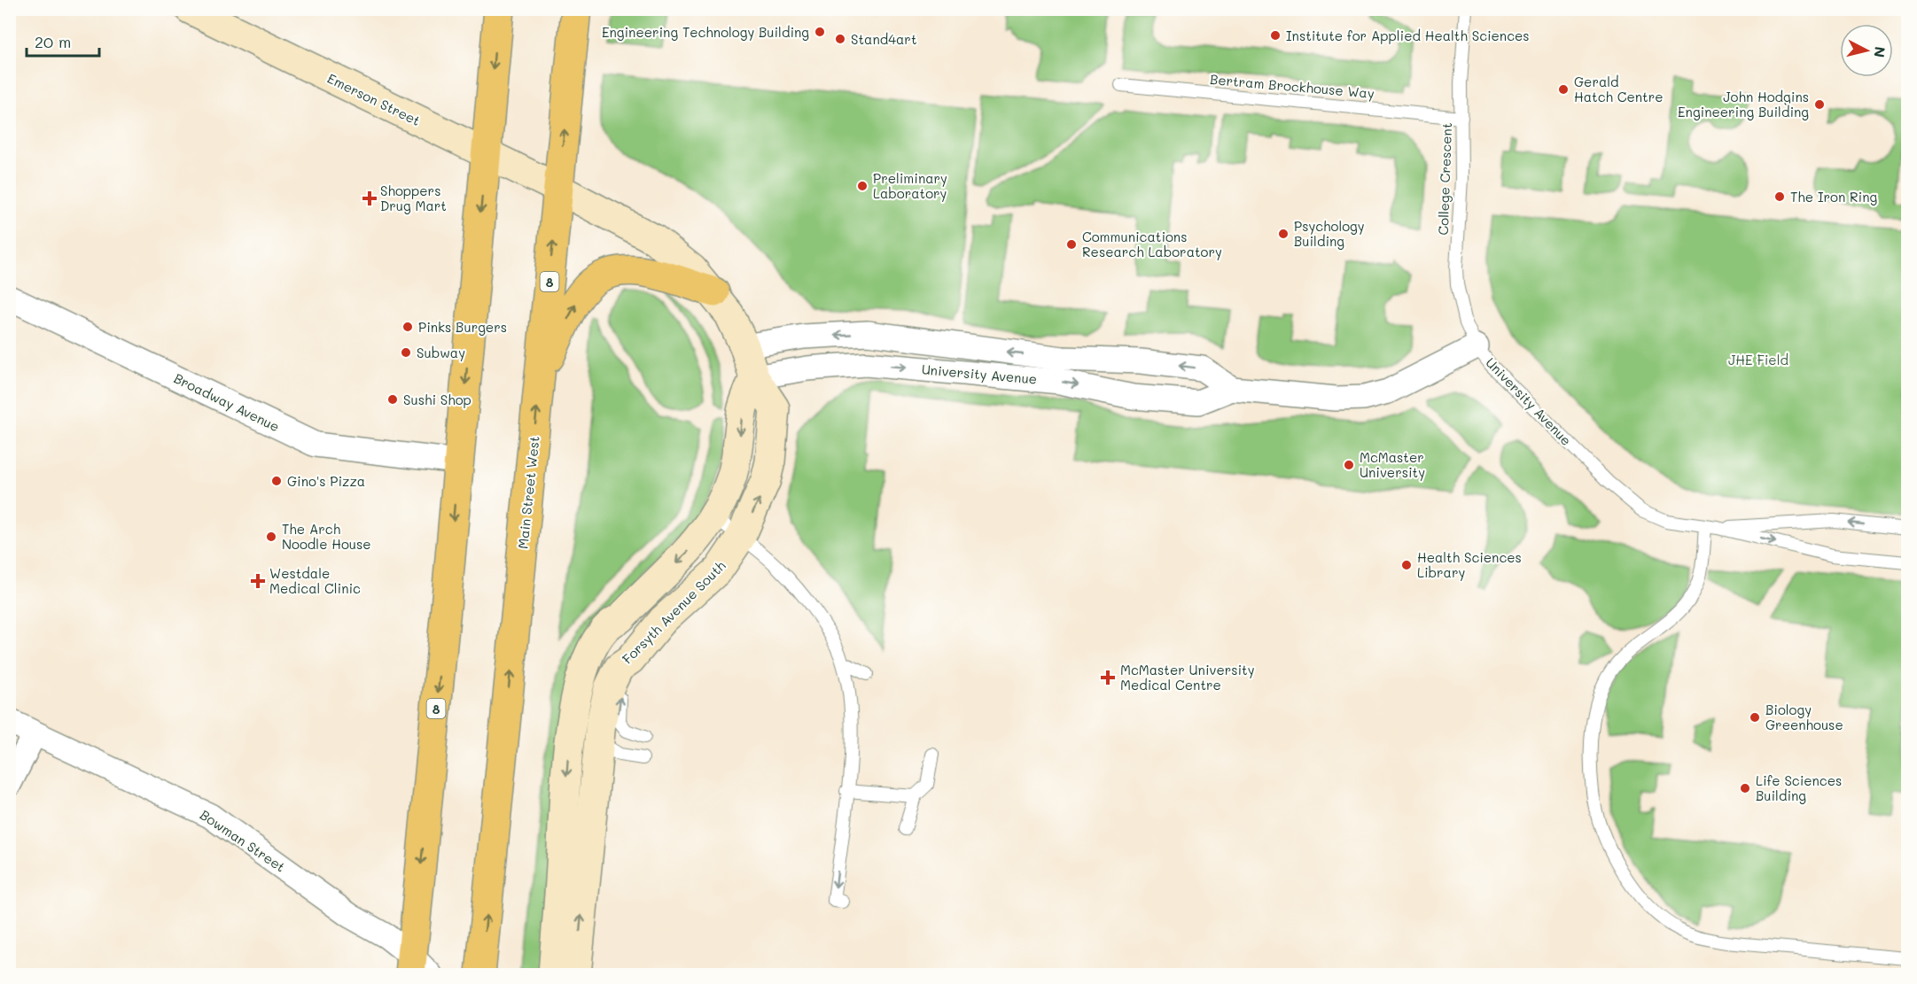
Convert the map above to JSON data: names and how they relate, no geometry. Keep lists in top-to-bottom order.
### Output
{
  "streets": {
    "main road": ["8", "Main Street West"],
    "street": [
      "Emerson Street",
      "University Avenue",
      "Broadway Avenue",
      "Forsyth Avenue South",
      "Bowman Street"
    ],
    "lane": ["Bertram Brockhouse Way", "College Crescent"]
  },
  "crossings": [
    ["Bertram Brockhouse Way", "College Crescent"],
    ["Emerson Street", "8"],
    ["Emerson Street", "Main Street West"],
    ["College Crescent", "University Avenue"],
    ["8", "Broadway Avenue"],
    ["8", "Bowman Street"],
    ["University Avenue", "Forsyth Avenue South"]
  ],
  "parks": ["JHE Field"],
  "places": {
    "other": [
      "Engineering Technology Building",
      "Institute for Applied Health Sciences",
      "Stand4art",
      "Gerald Hatch Centre",
      "John Hodgins Engineering Building",
      "Preliminary Laboratory",
      "The Iron Ring",
      "Psychology Building",
      "Communications Research Laboratory",
      "Pinks Burgers",
      "Subway",
      "Sushi Shop",
      "McMaster University",
      "Gino's Pizza",
      "The Arch Noodle House",
      "Health Sciences Library",
      "Biology Greenhouse",
      "Life Sciences Building"
    ],
    "health": ["Shoppers Drug Mart", "Westdale Medical Clinic", "McMaster University Medical Centre"]
  },
  "scale_bar": "20 m",
  "north": "right"
}
